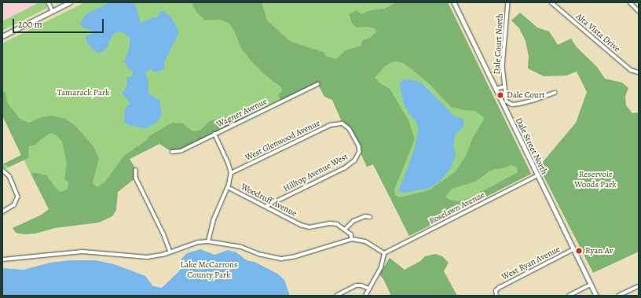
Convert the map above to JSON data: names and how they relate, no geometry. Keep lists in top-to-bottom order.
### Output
{
  "streets": {
    "main road": ["Dale Street North"],
    "street": [
      "Alta Vista Drive",
      "Dale Court North",
      "Wagner Avenue",
      "West Glenwood Avenue",
      "Hilltop Avenue West",
      "Woodruff Avenue",
      "Roselawn Avenue",
      "West Ryan Avenue"
    ]
  },
  "crossings": [
    ["West Glenwood Avenue", "Hilltop Avenue West"],
    ["West Glenwood Avenue", "Woodruff Avenue"],
    ["Dale Street North", "Roselawn Avenue"],
    ["Dale Street North", "West Ryan Avenue"],
    ["Hilltop Avenue West", "Woodruff Avenue"]
  ],
  "parks": ["Tamarack Park", "Reservoir Woods Park", "Lake McCarrons County Park"],
  "places": ["Dale Court", "Ryan Av"],
  "scale_bar": "200 m"
}
